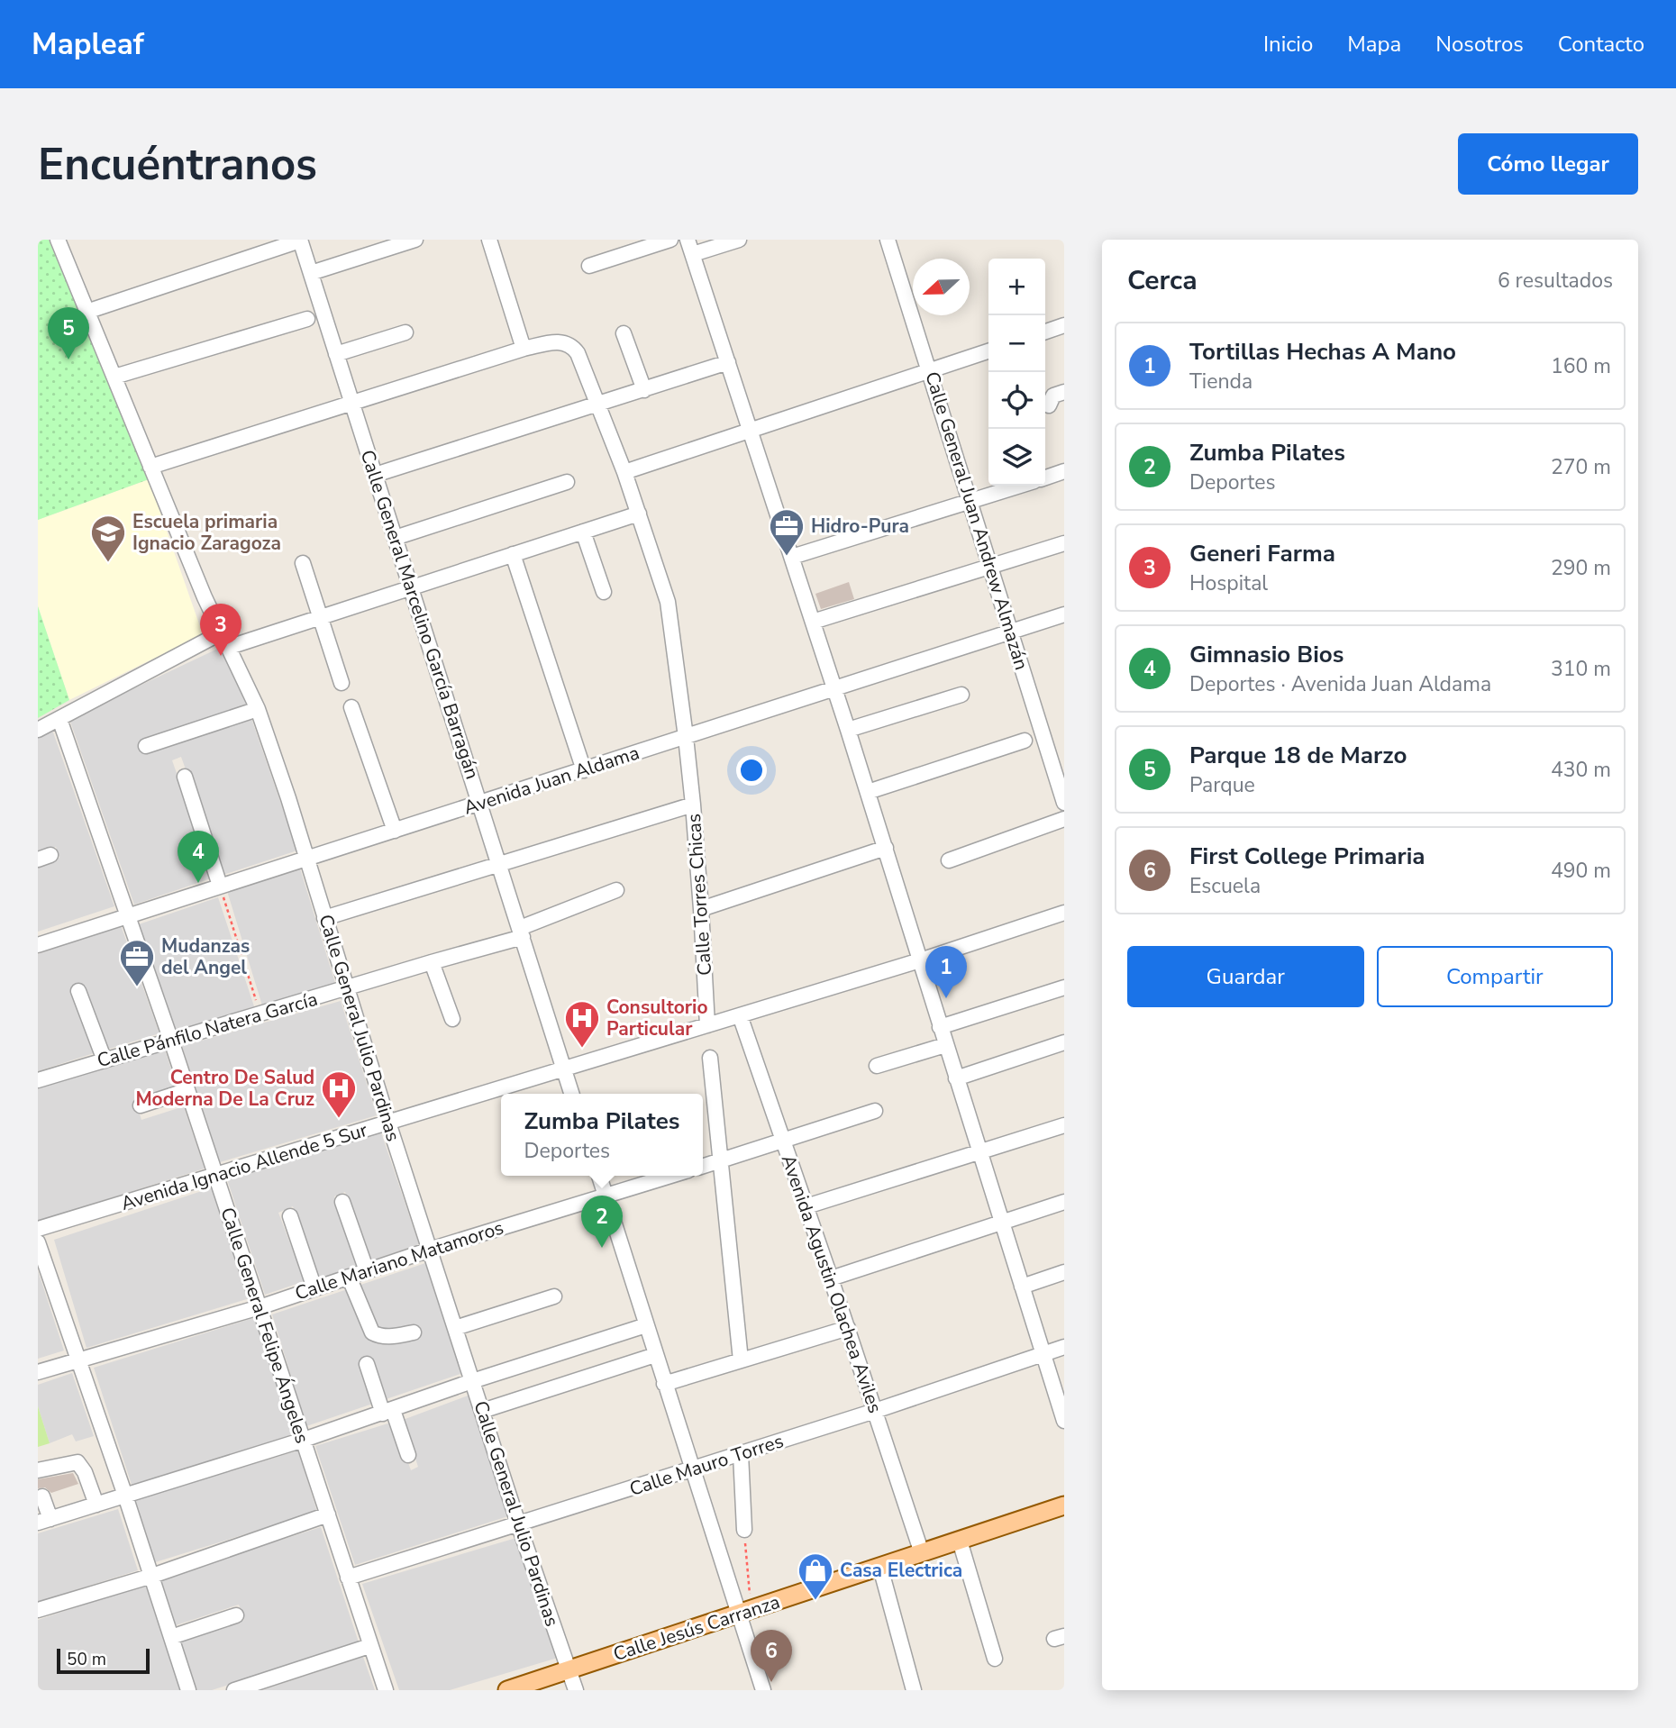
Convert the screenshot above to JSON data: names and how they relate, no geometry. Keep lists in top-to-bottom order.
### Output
{
  "streets": {
    "main road": ["Calle Jesús Carranza"],
    "street": [
      "Calle General Juan Andrew Almazán",
      "Calle General Marcelino García Barragán",
      "Avenida Juan Aldama",
      "Calle Torres Chicas",
      "Calle General Julio Pardinas",
      "Calle Pánfilo Natera García",
      "Avenida Ignacio Allende 5 Sur",
      "Calle Mariano Matamoros",
      "Avenida Agustin Olachea Aviles",
      "Calle General Felipe Ángeles",
      "Calle Mauro Torres"
    ]
  },
  "crossings": [
    ["Calle General Juan Andrew Almazán", "Avenida Juan Aldama"],
    ["Calle General Marcelino García Barragán", "Avenida Juan Aldama"],
    ["Calle General Marcelino García Barragán", "Calle Pánfilo Natera García"],
    ["Calle General Marcelino García Barragán", "Avenida Ignacio Allende 5 Sur"],
    ["Avenida Juan Aldama", "Calle Torres Chicas"],
    ["Avenida Juan Aldama", "Calle General Julio Pardinas"],
    ["Avenida Juan Aldama", "Calle General Felipe Ángeles"],
    ["Calle Torres Chicas", "Avenida Ignacio Allende 5 Sur"],
    ["Calle General Julio Pardinas", "Calle Pánfilo Natera García"],
    ["Calle General Julio Pardinas", "Avenida Ignacio Allende 5 Sur"],
    ["Calle General Julio Pardinas", "Calle Mariano Matamoros"],
    ["Calle General Julio Pardinas", "Calle Mauro Torres"],
    ["Calle General Julio Pardinas", "Calle Jesús Carranza"],
    ["Calle Pánfilo Natera García", "Calle General Felipe Ángeles"],
    ["Avenida Ignacio Allende 5 Sur", "Avenida Agustin Olachea Aviles"],
    ["Avenida Ignacio Allende 5 Sur", "Calle General Felipe Ángeles"],
    ["Calle Mariano Matamoros", "Calle General Felipe Ángeles"],
    ["Avenida Agustin Olachea Aviles", "Calle Mauro Torres"],
    ["Avenida Agustin Olachea Aviles", "Calle Jesús Carranza"],
    ["Calle General Felipe Ángeles", "Calle Mauro Torres"]
  ],
  "places": {
    "office": ["Hidro-Pura", "Mudanzas del Angel"],
    "school or university": ["Escuela primaria Ignacio Zaragoza"],
    "hospital": ["Consultorio Particular", "Centro De Salud Moderna De La Cruz"],
    "shop": ["Casa Electrica"]
  },
  "scale_bar": "50 m",
  "north": "left",
  "page": {
    "header": "Mapleaf",
    "nav": [
      "Inicio",
      "Mapa",
      "Nosotros",
      "Contacto"
    ],
    "buttons": [
      "Cómo llegar",
      ["Guardar", "Compartir"]
    ],
    "title": "Encuéntranos",
    "heading": ["Cerca", "6 resultados"],
    "map_buttons": ["+", "−"],
    "pins": [
      "5",
      "3",
      "4",
      "1",
      "2",
      "6"
    ],
    "list": [
      {
        "mark": "1",
        "name": "Tortillas Hechas A Mano",
        "note": "Tienda",
        "value": "160 m"
      },
      {
        "mark": "2",
        "name": "Zumba Pilates",
        "note": "Deportes",
        "value": "270 m"
      },
      {
        "mark": "3",
        "name": "Generi Farma",
        "note": "Hospital",
        "value": "290 m"
      },
      {
        "mark": "4",
        "name": "Gimnasio Bios",
        "note": "Deportes · Avenida Juan Aldama",
        "value": "310 m"
      },
      {
        "mark": "5",
        "name": "Parque 18 de Marzo",
        "note": "Parque",
        "value": "430 m"
      },
      {
        "mark": "6",
        "name": "First College Primaria",
        "note": "Escuela",
        "value": "490 m"
      }
    ],
    "popup": ["Zumba Pilates", "Deportes"],
    "scale": "50 m"
  }
}
